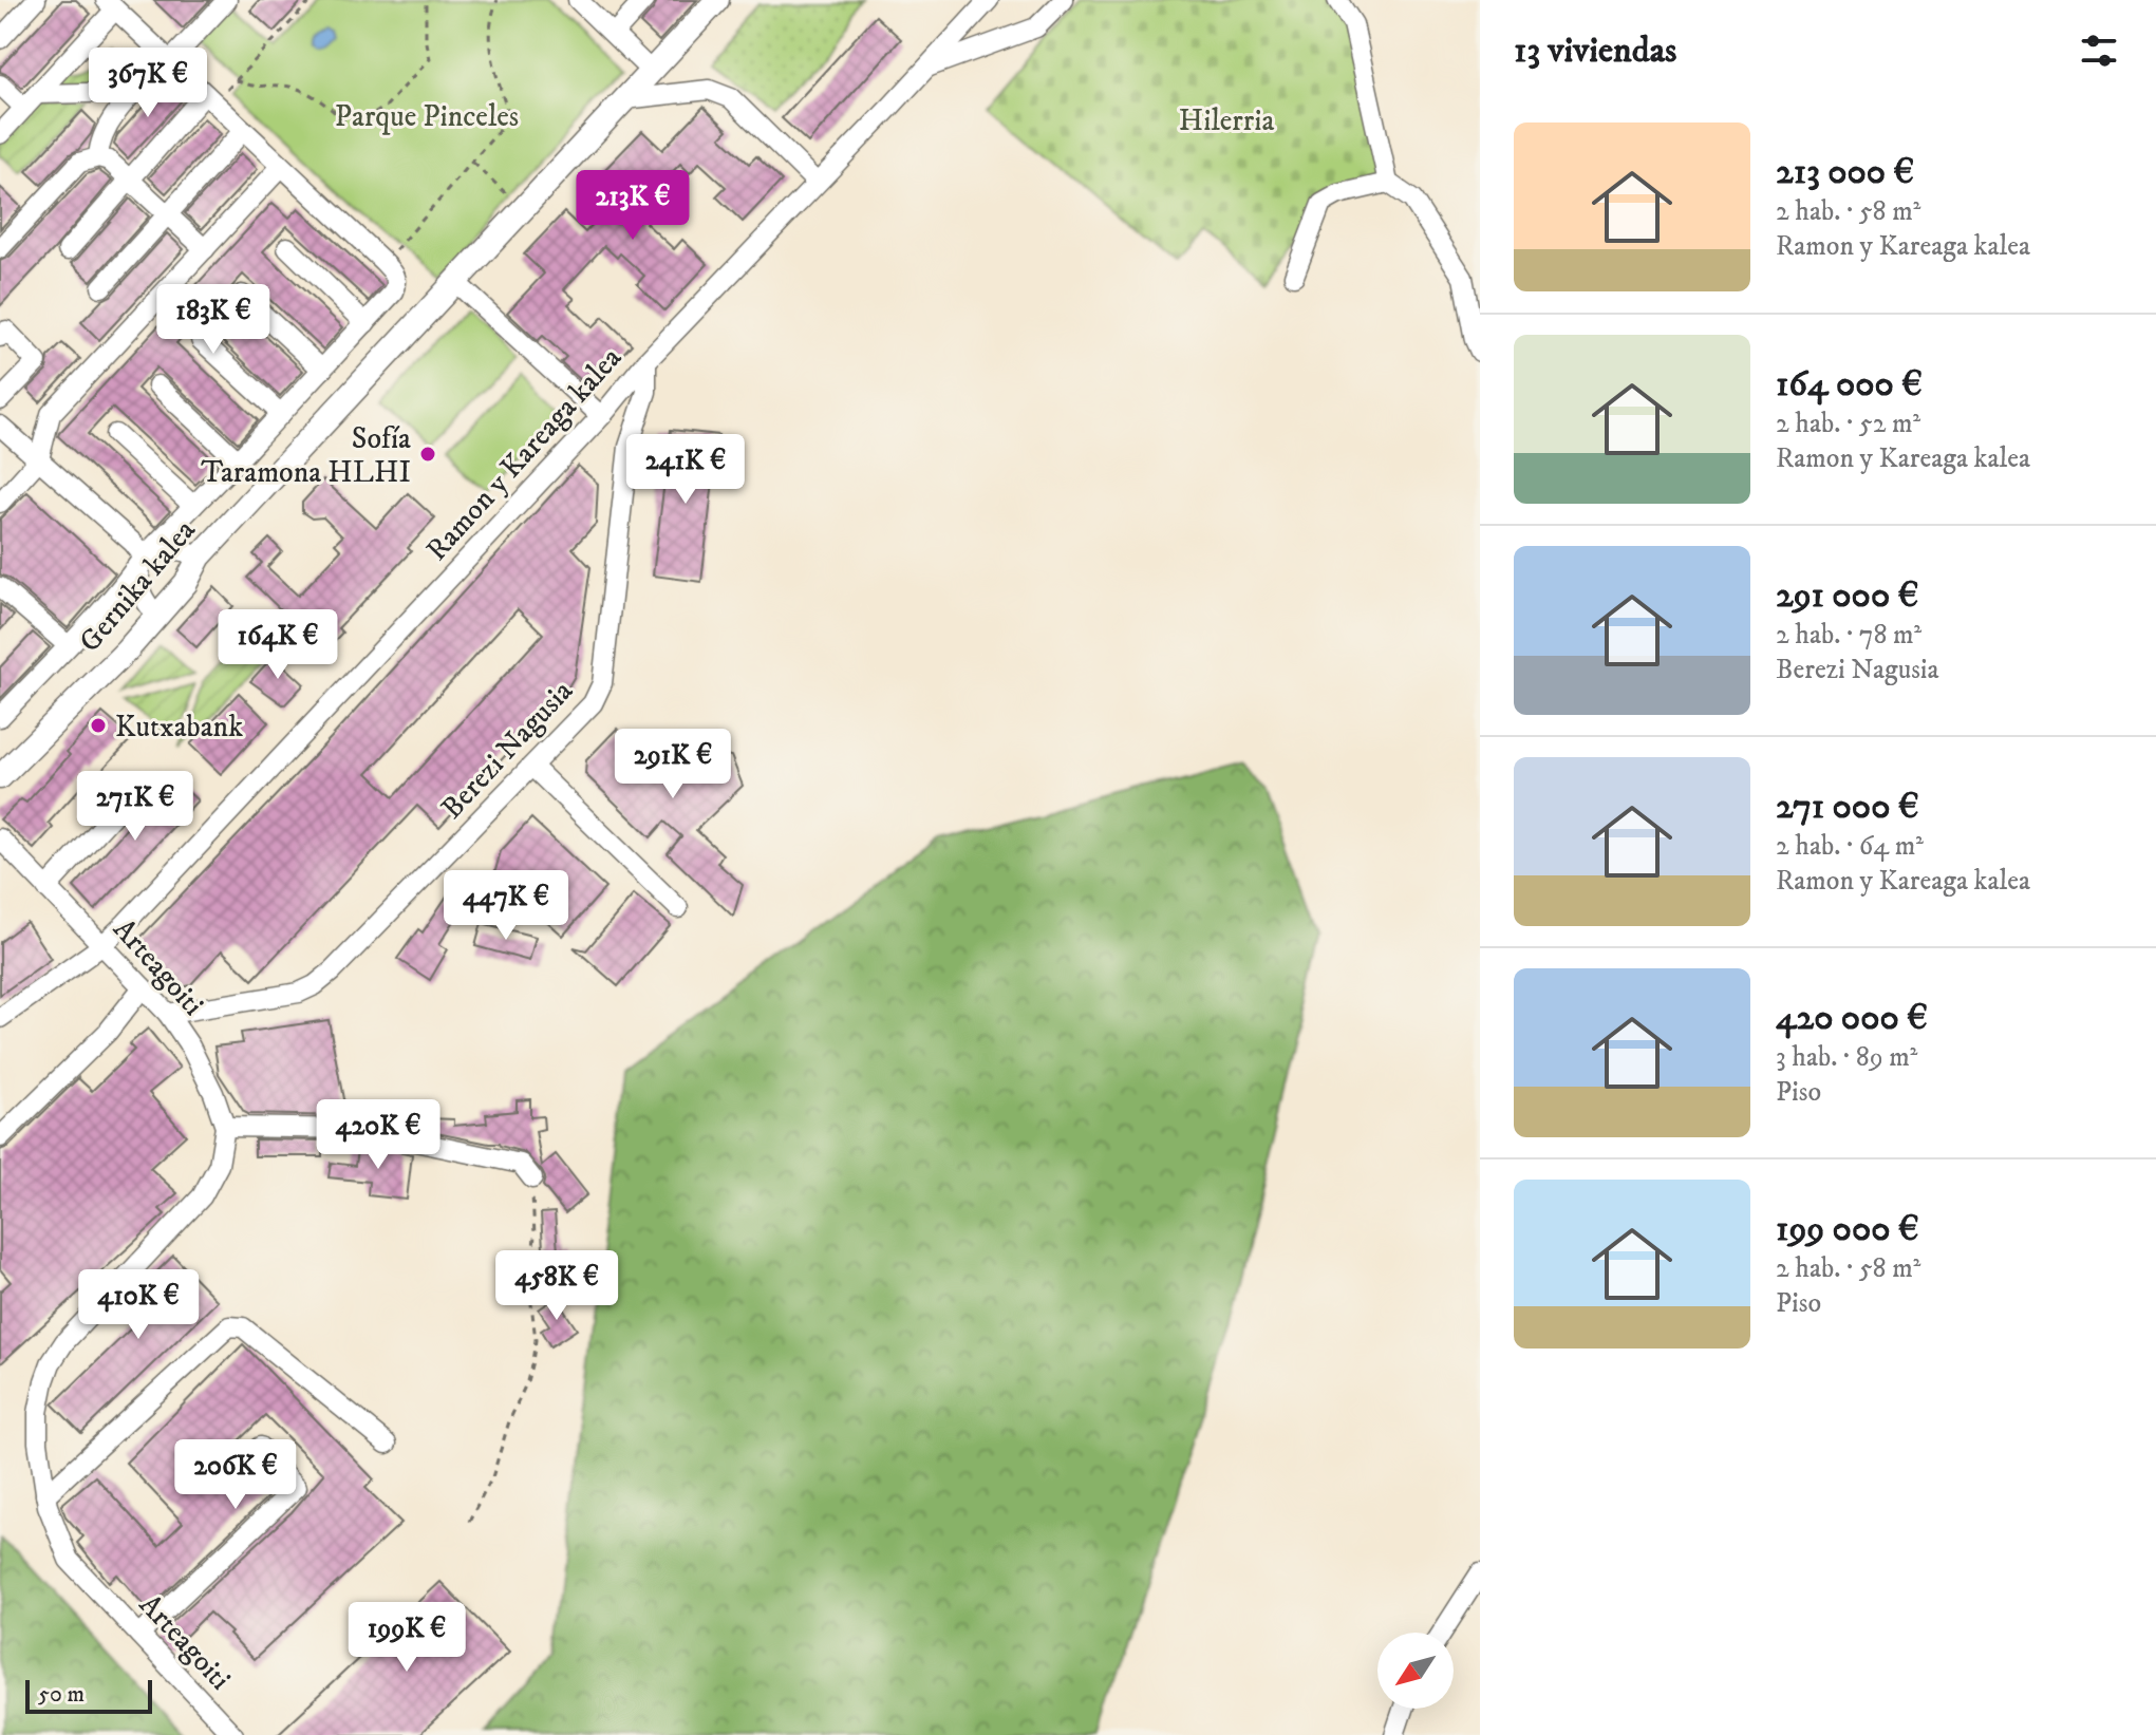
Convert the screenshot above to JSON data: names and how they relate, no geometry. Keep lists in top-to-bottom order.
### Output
{
  "streets": {
    "main road": ["Gernika kalea"],
    "street": ["Ramon y Kareaga kalea", "Berezi Nagusia", "Arteagoiti"]
  },
  "crossings": [
    ["Ramon y Kareaga kalea", "Berezi Nagusia"],
    ["Ramon y Kareaga kalea", "Arteagoiti"],
    ["Berezi Nagusia", "Arteagoiti"]
  ],
  "parks": ["Parque Pinceles", "Hilerria"],
  "places": ["Sofía Taramona HLHI", "Kutxabank"],
  "scale_bar": "50 m",
  "north": "bottom left",
  "page": {
    "heading": "13 viviendas",
    "price": [
      "367K €",
      "213K €",
      "183K €",
      "241K €",
      "164K €",
      "291K €",
      "271K €",
      "447K €",
      "420K €",
      "458K €",
      "410K €",
      "206K €",
      "199K €"
    ],
    "list": [
      {
        "name": "213 000 €",
        "note": "2 hab. · 58 m² · Ramon y Kareaga kalea"
      },
      {
        "name": "164 000 €",
        "note": "2 hab. · 52 m² · Ramon y Kareaga kalea"
      },
      {
        "name": "291 000 €",
        "note": "2 hab. · 78 m² · Berezi Nagusia"
      },
      {
        "name": "271 000 €",
        "note": "2 hab. · 64 m² · Ramon y Kareaga kalea"
      },
      {
        "name": "420 000 €",
        "note": "3 hab. · 89 m² · Piso"
      },
      {
        "name": "199 000 €",
        "note": "2 hab. · 58 m² · Piso"
      }
    ],
    "scale": "50 m"
  }
}
